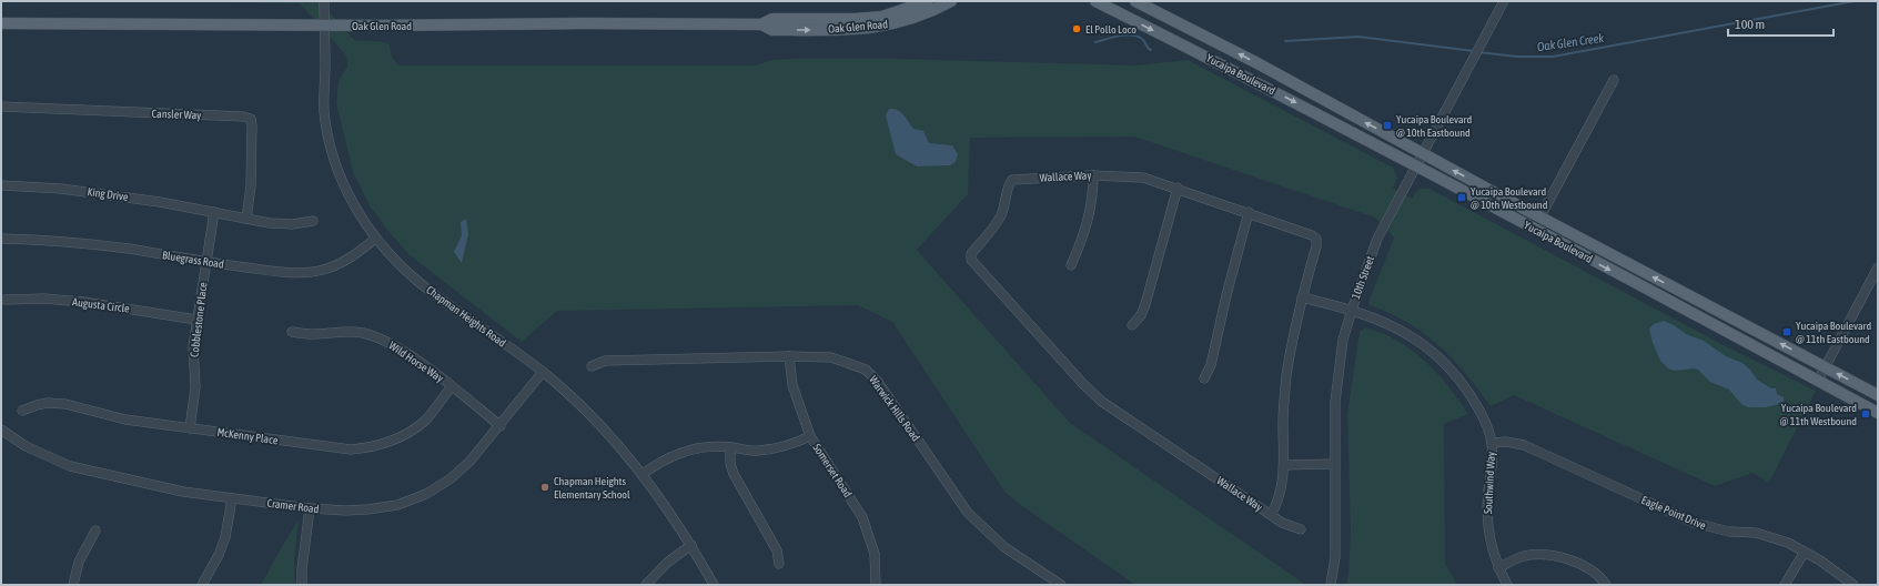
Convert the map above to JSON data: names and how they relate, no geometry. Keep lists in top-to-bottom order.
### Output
{
  "streets": {
    "main road": ["Oak Glen Road", "Yucaipa Boulevard"],
    "street": [
      "Cansler Way",
      "Wallace Way",
      "King Drive",
      "Bluegrass Road",
      "10th Street",
      "Augusta Circle",
      "Chapman Heights Road",
      "Cobblestone Place",
      "Wild Horse Way",
      "Warwick Hills Road",
      "McKenny Place",
      "Somerset Road",
      "Southwind Way",
      "Cramer Road",
      "Eagle Point Drive"
    ]
  },
  "crossings": [
    ["Oak Glen Road", "Chapman Heights Road"],
    ["Yucaipa Boulevard", "10th Street"],
    ["Cansler Way", "King Drive"],
    ["Wallace Way", "Southwind Way"],
    ["King Drive", "Cobblestone Place"],
    ["Bluegrass Road", "Chapman Heights Road"],
    ["Bluegrass Road", "Cobblestone Place"],
    ["10th Street", "Southwind Way"],
    ["Augusta Circle", "Cobblestone Place"],
    ["Chapman Heights Road", "Cramer Road"],
    ["Cobblestone Place", "McKenny Place"],
    ["Wild Horse Way", "McKenny Place"],
    ["Wild Horse Way", "Cramer Road"],
    ["Warwick Hills Road", "Somerset Road"],
    ["Southwind Way", "Eagle Point Drive"]
  ],
  "water": ["Oak Glen Creek"],
  "places": {
    "other": ["El Pollo Loco", "Chapman Heights Elementary School"],
    "transit": [
      "Yucaipa Boulevard @ 10th Eastbound",
      "Yucaipa Boulevard @ 10th Westbound",
      "Yucaipa Boulevard @ 11th Eastbound",
      "Yucaipa Boulevard @ 11th Westbound"
    ]
  },
  "scale_bar": "100 m"
}
